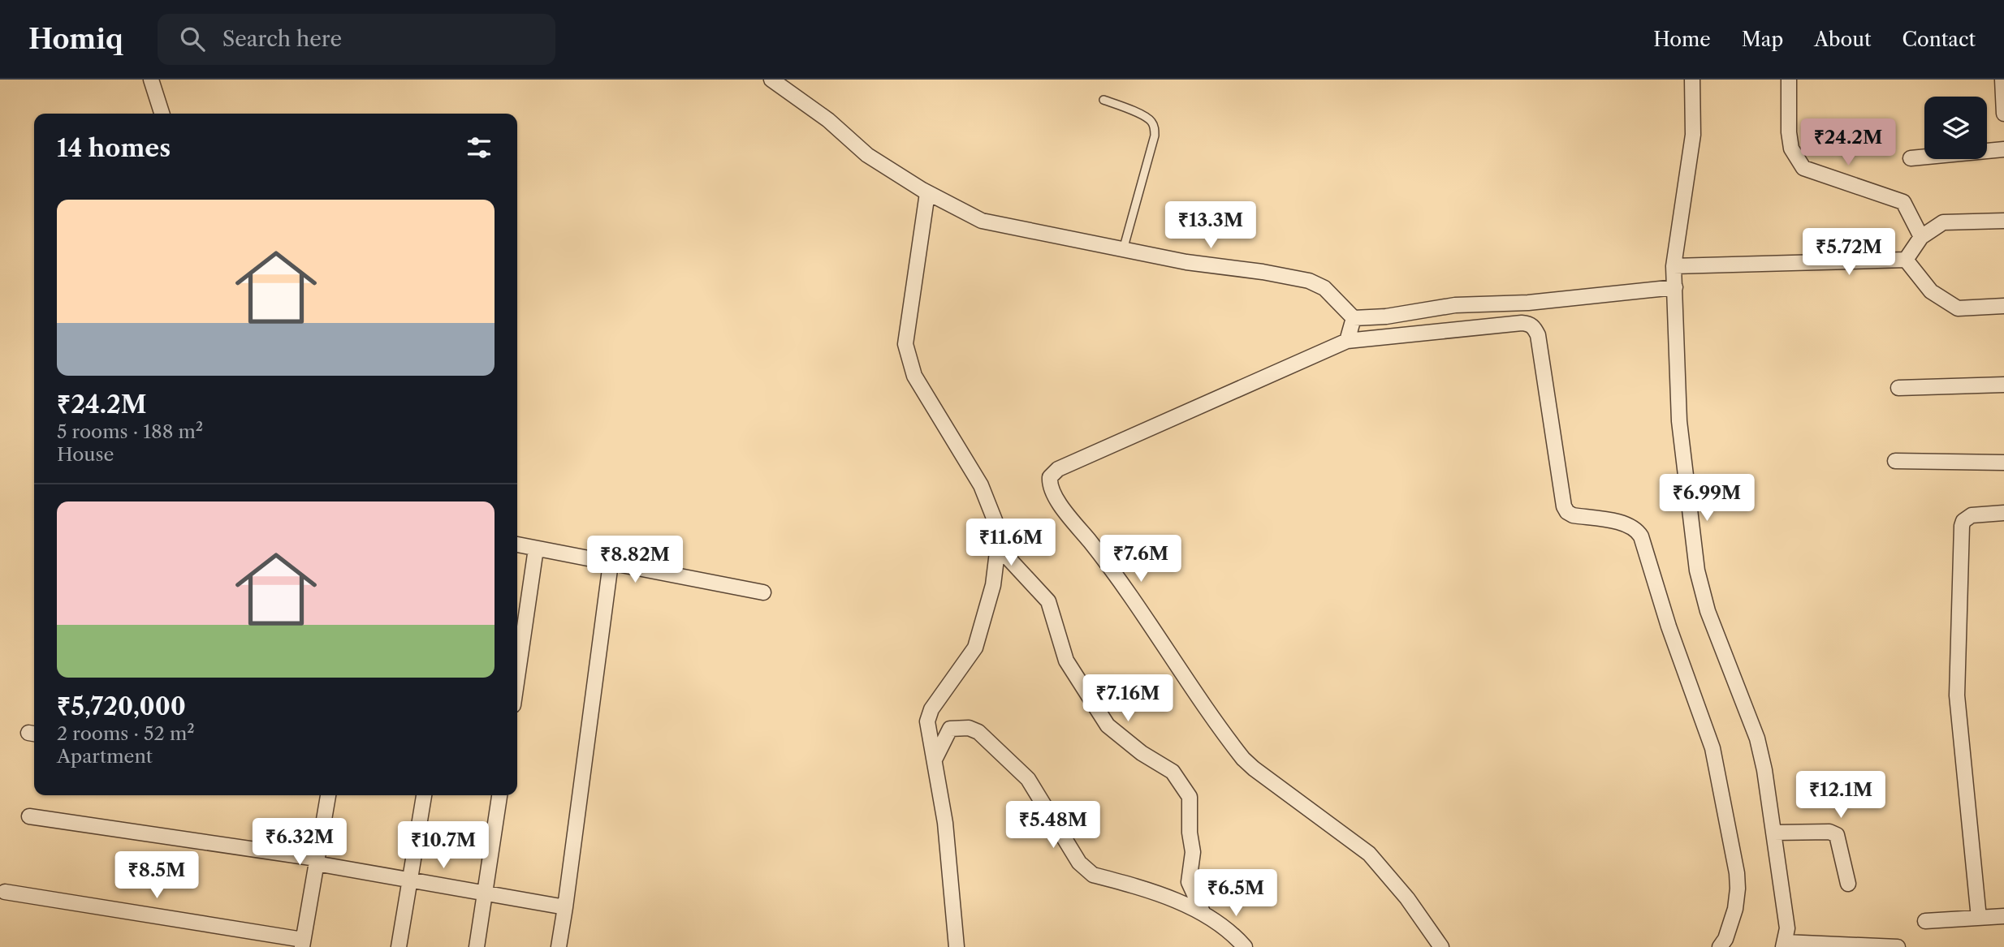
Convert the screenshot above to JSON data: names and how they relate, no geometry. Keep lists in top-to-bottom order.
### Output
{
  "page": {
    "header": "Homiq",
    "search": "Search here",
    "nav": [
      "Home",
      "Map",
      "About",
      "Contact"
    ],
    "heading": "14 homes",
    "price": [
      "₹24.2M",
      "₹13.3M",
      "₹5.72M",
      "₹6.99M",
      "₹11.6M",
      "₹7.6M",
      "₹8.82M",
      "₹7.16M",
      "₹12.1M",
      "₹5.48M",
      "₹6.32M",
      "₹10.7M",
      "₹8.5M",
      "₹6.5M"
    ],
    "list": [
      {
        "name": "₹24.2M",
        "note": "5 rooms · 188 m² · House"
      },
      {
        "name": "₹5,720,000",
        "note": "2 rooms · 52 m² · Apartment"
      }
    ]
  }
}
